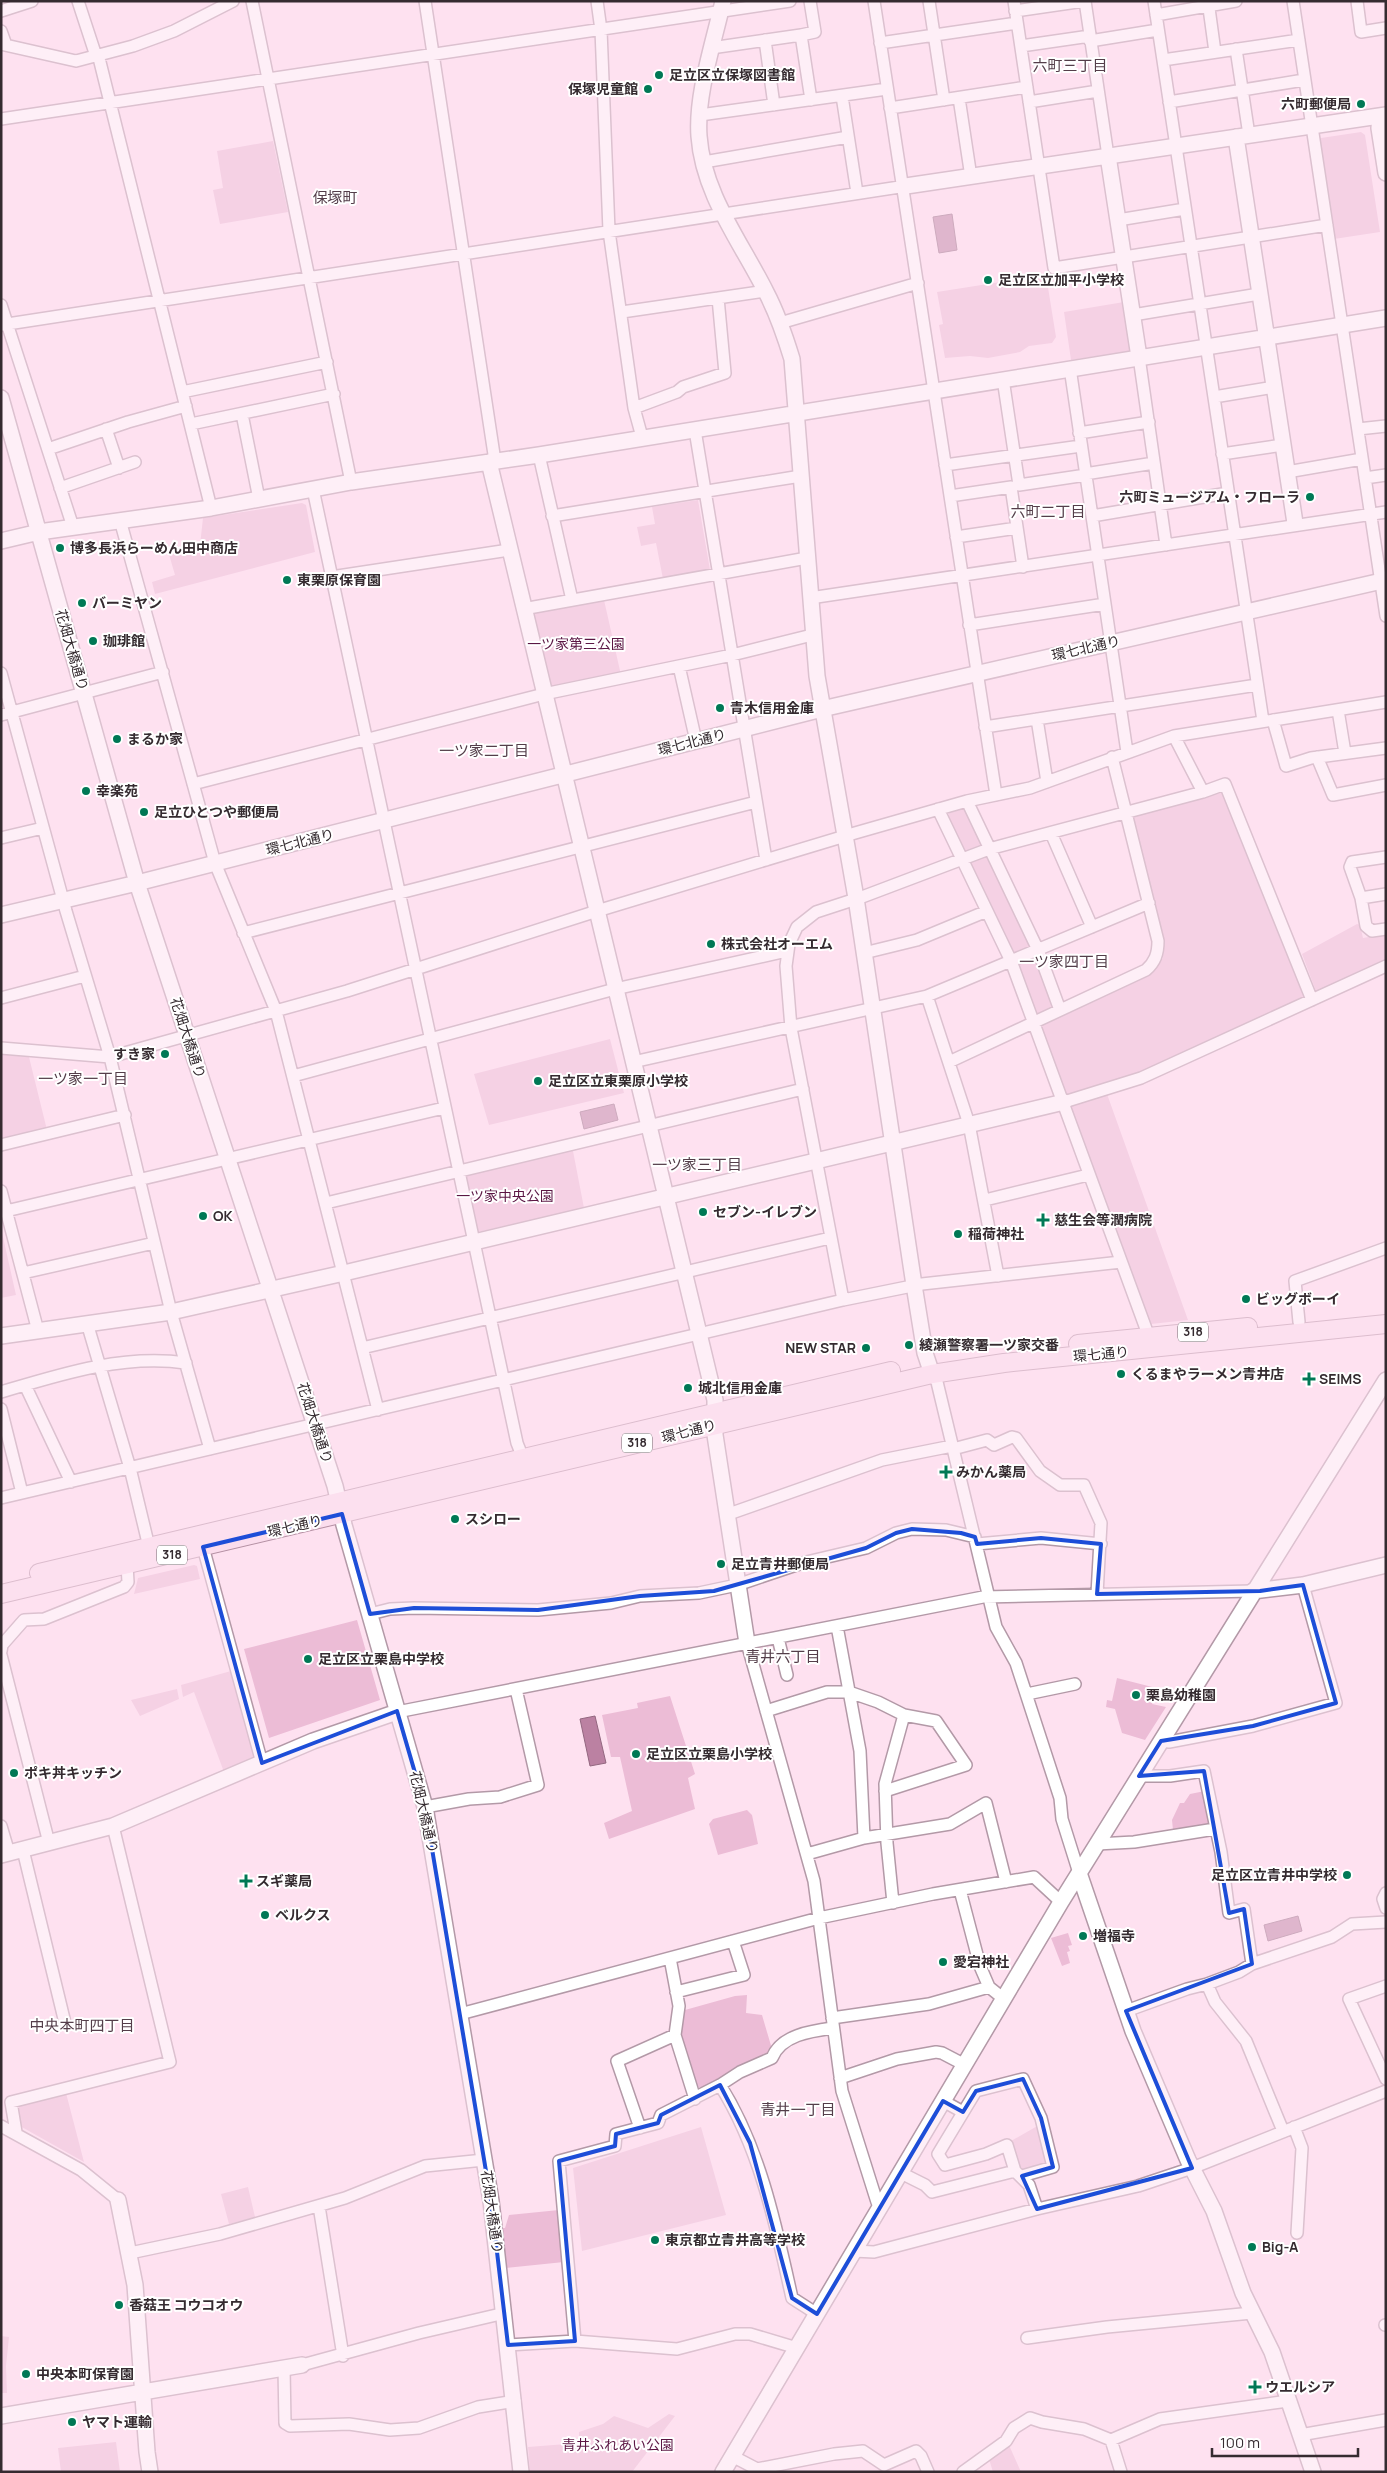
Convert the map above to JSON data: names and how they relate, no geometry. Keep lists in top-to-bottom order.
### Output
{
  "streets": {
    "main road": ["318", "環七通り"],
    "street": ["環七北通り", "花畑大橋通り"]
  },
  "crossings": [
    ["環七北通り", "花畑大橋通り"],
    ["花畑大橋通り", "環七通り"]
  ],
  "districts": [
    "六町三丁目",
    "保塚町",
    "六町二丁目",
    "一ツ家二丁目",
    "一ツ家四丁目",
    "一ツ家一丁目",
    "一ツ家三丁目",
    "青井六丁目",
    "中央本町四丁目",
    "青井一丁目"
  ],
  "parks": ["一ツ家第三公園", "一ツ家中央公園", "青井ふれあい公園"],
  "places": {
    "other": [
      "足立区立保塚図書館",
      "保塚児童館",
      "六町郵便局",
      "足立区立加平小学校",
      "六町ミュージアム・フローラ",
      "博多長浜らーめん田中商店",
      "東栗原保育園",
      "バーミヤン",
      "珈琲館",
      "青木信用金庫",
      "まるか家",
      "幸楽苑",
      "足立ひとつや郵便局",
      "株式会社オーエム",
      "すき家",
      "足立区立東栗原小学校",
      "セブン-イレブン",
      "OK",
      "稲荷神社",
      "ビッグボーイ",
      "綾瀬警察署一ツ家交番",
      "NEW STAR",
      "くるまやラーメン青井店",
      "城北信用金庫",
      "スシロー",
      "足立青井郵便局",
      "足立区立栗島中学校",
      "栗島幼稚園",
      "足立区立栗島小学校",
      "ポキ丼キッチン",
      "足立区立青井中学校",
      "ベルクス",
      "増福寺",
      "愛宕神社",
      "東京都立青井高等学校",
      "Big-A",
      "香菇王 コウコオウ",
      "中央本町保育園",
      "ヤマト運輸"
    ],
    "health": [
      "慈生会等潤病院",
      "SEIMS",
      "みかん薬局",
      "スギ薬局",
      "ウエルシア"
    ]
  },
  "scale_bar": "100 m"
}
